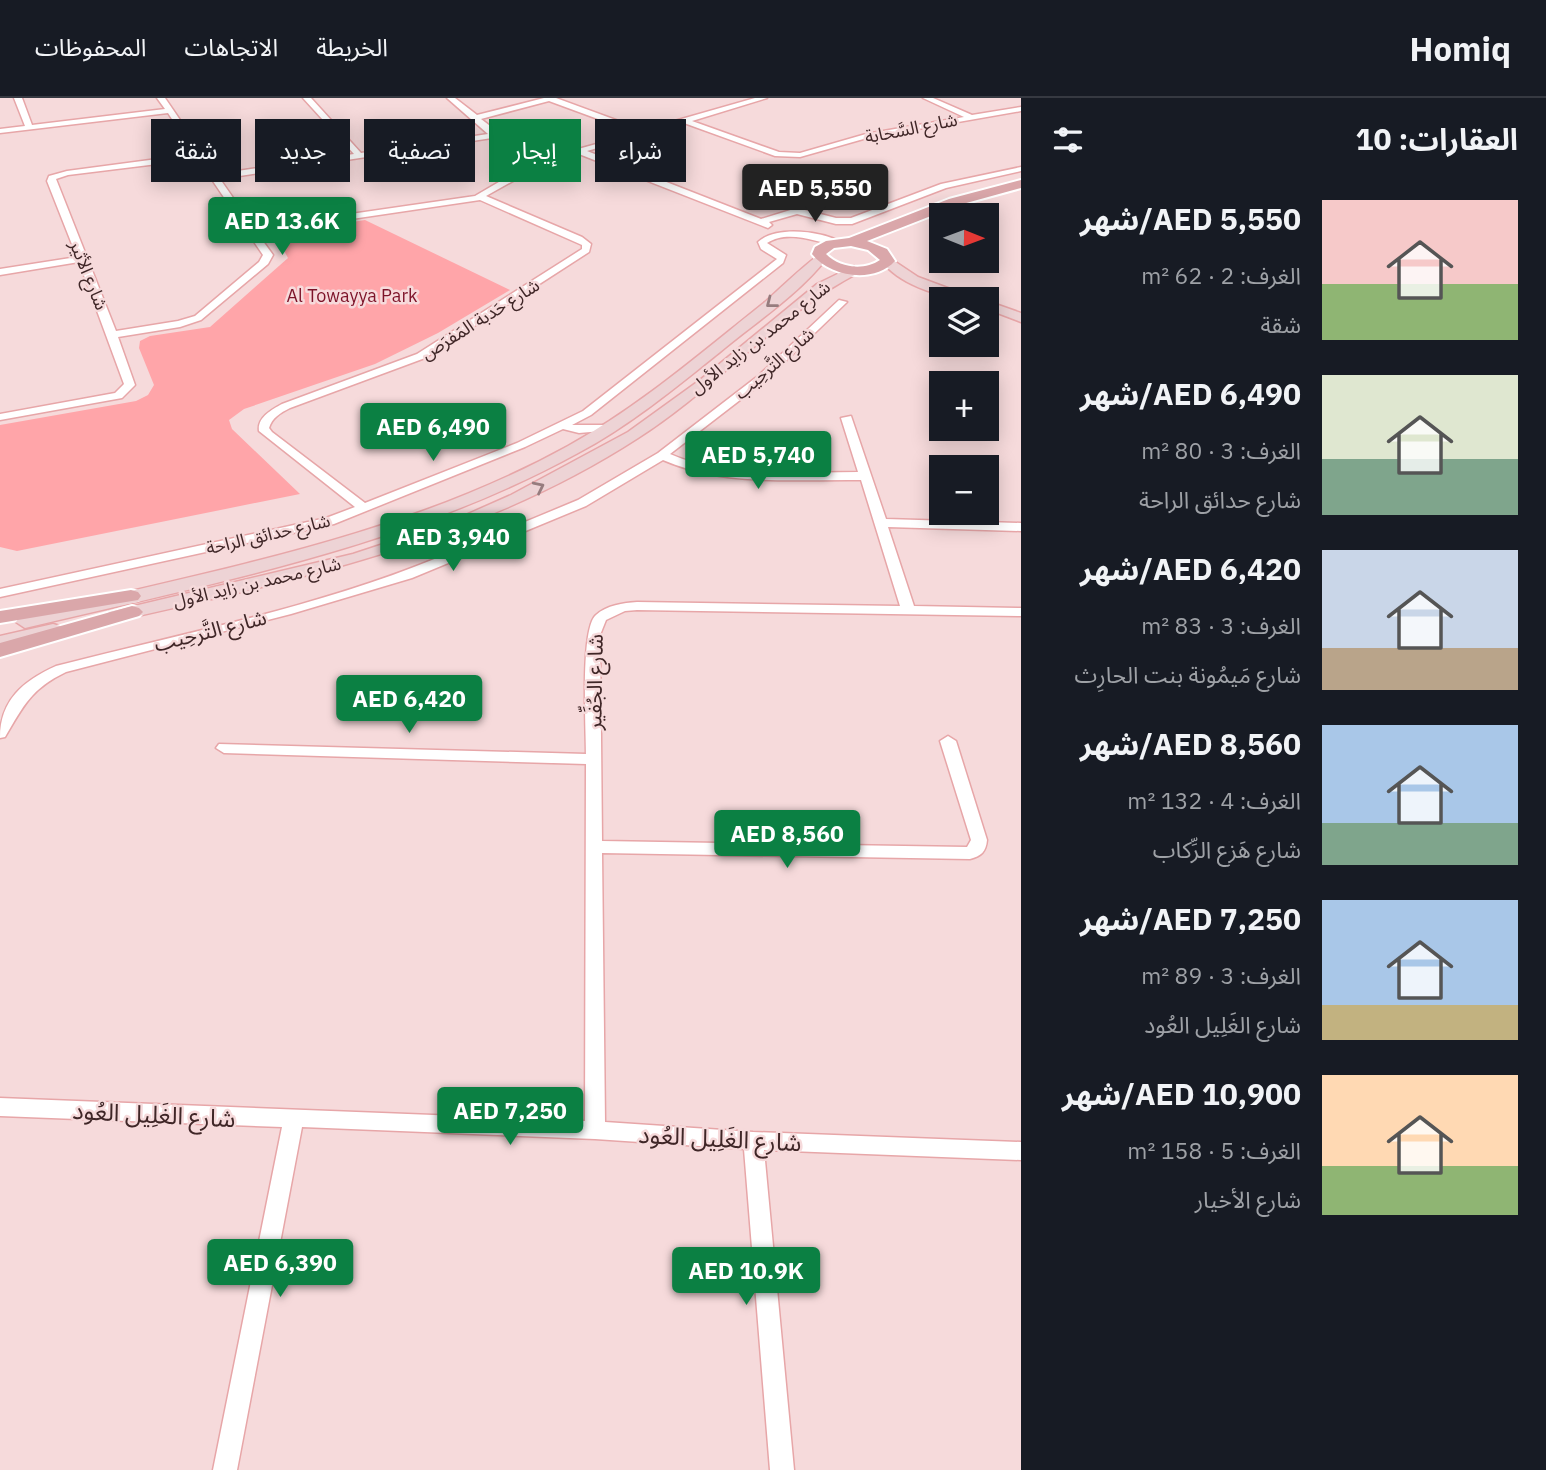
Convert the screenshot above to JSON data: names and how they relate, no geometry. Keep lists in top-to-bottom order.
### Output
{
  "streets": {
    "main road": ["شارع محمد بن زايد الأول"],
    "street": [
      "شارع السَّحابة",
      "شارع الأثير",
      "شارع حَدبة المَفرَص",
      "شارع التَّرحِيب",
      "شارع حدائق الراحة",
      "شارع الجُفِّير",
      "شارع الغَلِيل العُود"
    ]
  },
  "crossings": [
    ["شارع حَدبة المَفرَص", "شارع حدائق الراحة"],
    ["شارع محمد بن زايد الأول", "شارع حدائق الراحة"],
    ["شارع الجُفِّير", "شارع الغَلِيل العُود"]
  ],
  "parks": ["Al Towayya Park"],
  "north": "right",
  "page": {
    "header": "Homiq",
    "nav": ["الخريطة", "الاتجاهات", "المحفوظات"],
    "heading": "العقارات: 10",
    "chip": [
      "شراء",
      "إيجار",
      "تصفية",
      "جديد",
      "شقة"
    ],
    "price": [
      "AED 5,550",
      "AED 13.6K",
      "AED 6,490",
      "AED 5,740",
      "AED 3,940",
      "AED 6,420",
      "AED 8,560",
      "AED 7,250",
      "AED 6,390",
      "AED 10.9K"
    ],
    "list": [
      {
        "name": "AED 5,550/شهر",
        "note": "الغرف: 2 · 62 m² · شقة"
      },
      {
        "name": "AED 6,490/شهر",
        "note": "الغرف: 3 · 80 m² · شارع حدائق الراحة"
      },
      {
        "name": "AED 6,420/شهر",
        "note": "الغرف: 3 · 83 m² · شارع مَيمُونة بنت الحارِث"
      },
      {
        "name": "AED 8,560/شهر",
        "note": "الغرف: 4 · 132 m² · شارع هَزع الرِّكاب"
      },
      {
        "name": "AED 7,250/شهر",
        "note": "الغرف: 3 · 89 m² · شارع الغَلِيل العُود"
      },
      {
        "name": "AED 10,900/شهر",
        "note": "الغرف: 5 · 158 m² · شارع الأخيار"
      }
    ],
    "map_buttons": ["+", "−"]
  }
}
